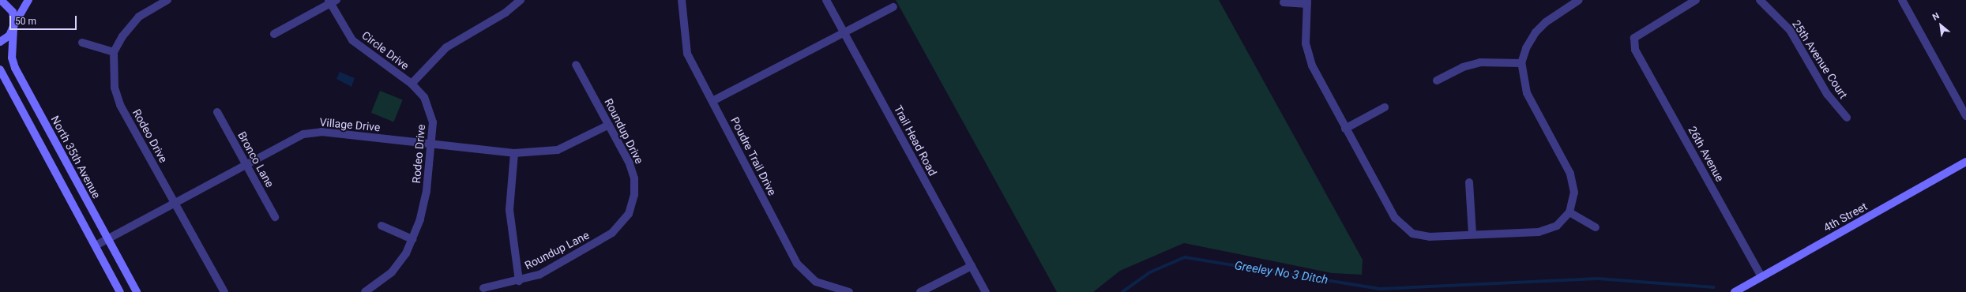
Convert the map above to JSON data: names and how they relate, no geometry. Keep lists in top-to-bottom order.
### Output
{
  "streets": {
    "street": [
      "Circle Drive",
      "25th Avenue Court",
      "Village Drive",
      "Roundup Drive",
      "Rodeo Drive",
      "Trail Head Road",
      "26th Avenue",
      "Poudre Trail Drive",
      "North 35th Avenue",
      "Bronco Lane",
      "4th Street",
      "Roundup Lane"
    ]
  },
  "crossings": [
    ["Circle Drive", "Rodeo Drive"],
    ["Village Drive", "Roundup Drive"],
    ["Village Drive", "Rodeo Drive"],
    ["Village Drive", "North 35th Avenue"],
    ["Village Drive", "Bronco Lane"],
    ["Roundup Drive", "Roundup Lane"],
    ["26th Avenue", "4th Street"]
  ],
  "water": ["Greeley No 3 Ditch"],
  "scale_bar": "50 m",
  "north": "top left"
}
